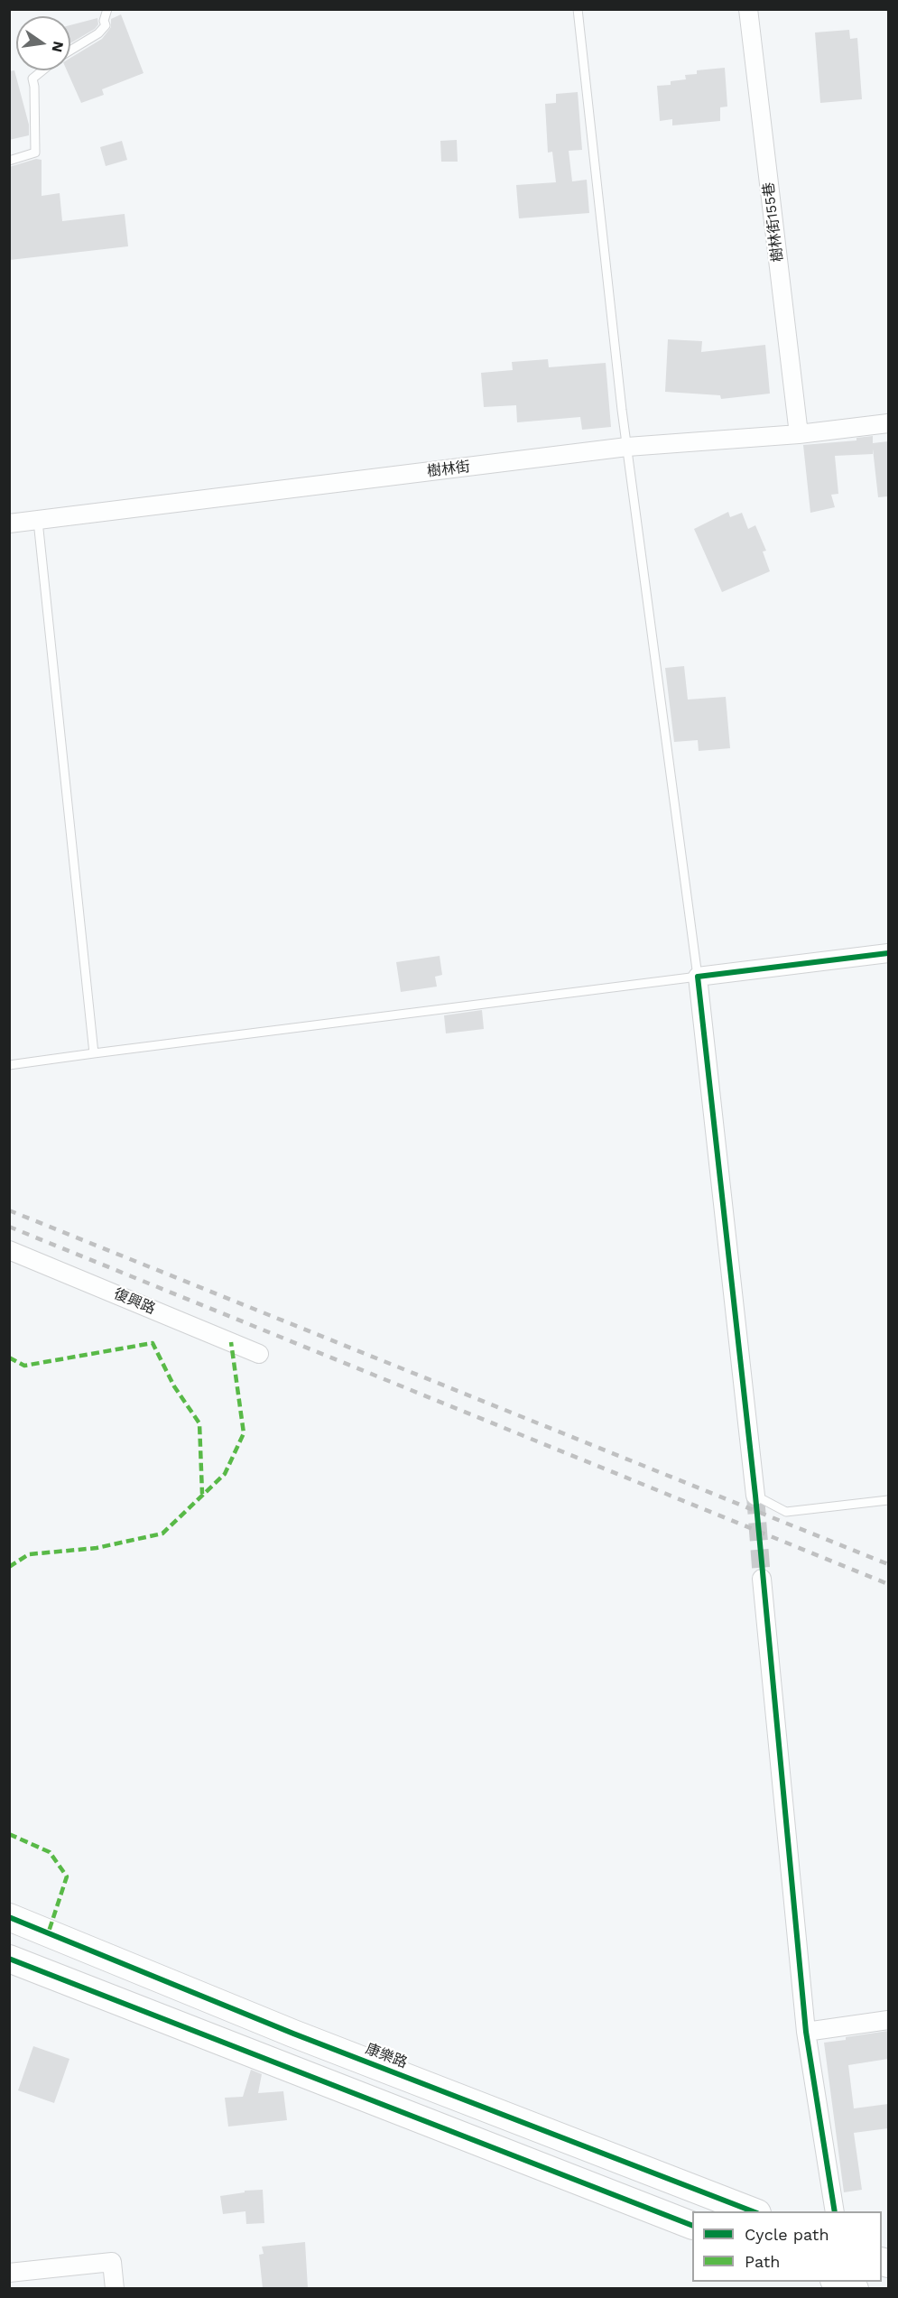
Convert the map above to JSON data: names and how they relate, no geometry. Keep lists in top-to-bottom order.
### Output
{
  "streets": {
    "main road": ["康樂路"],
    "street": ["樹林街155巷", "樹林街", "復興路"]
  },
  "crossings": [
    ["樹林街155巷", "樹林街"]
  ],
  "legend": ["Cycle path", "Path"],
  "north": "right"
}
